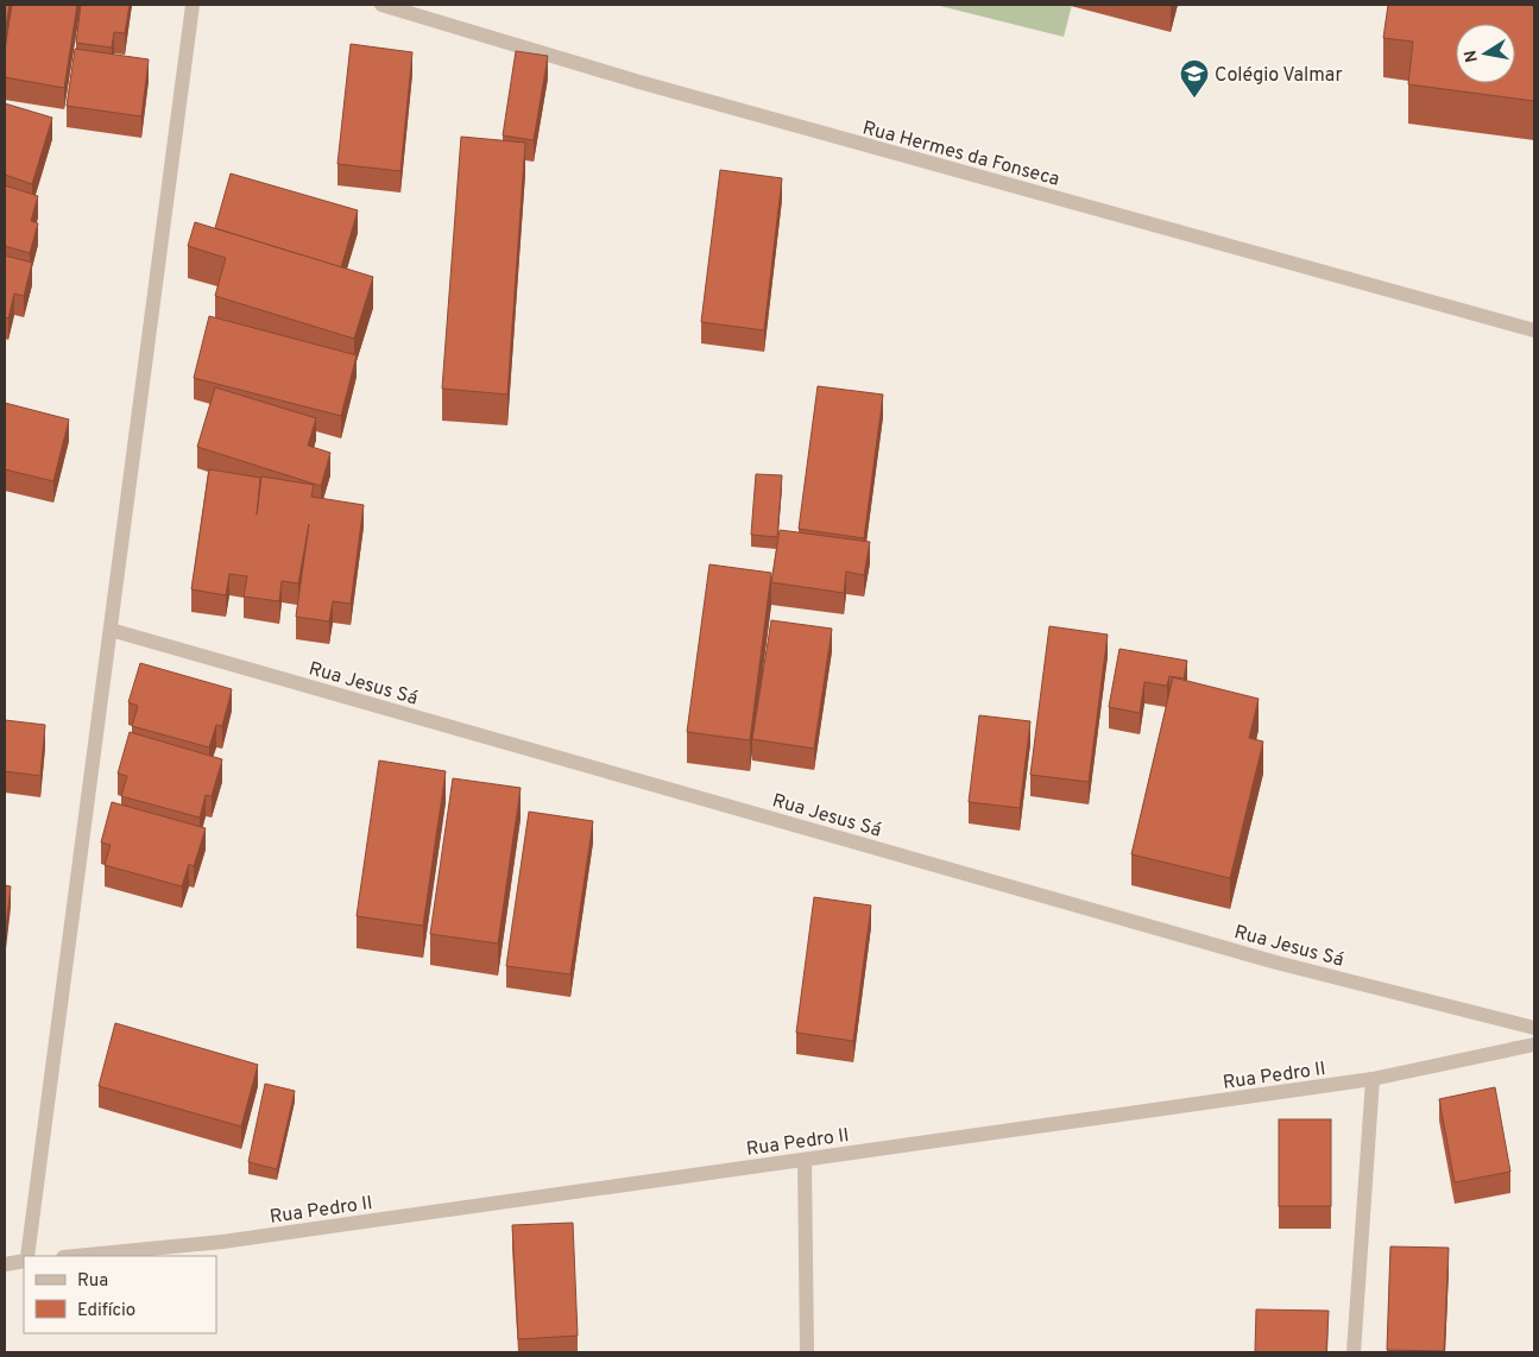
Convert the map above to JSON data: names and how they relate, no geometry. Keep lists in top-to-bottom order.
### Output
{
  "streets": {
    "street": ["Rua Hermes da Fonseca", "Rua Jesus Sá", "Rua Pedro II"]
  },
  "places": {
    "school or university": ["Colégio Valmar"]
  },
  "legend": ["Rua", "Edifício"],
  "north": "left"
}
